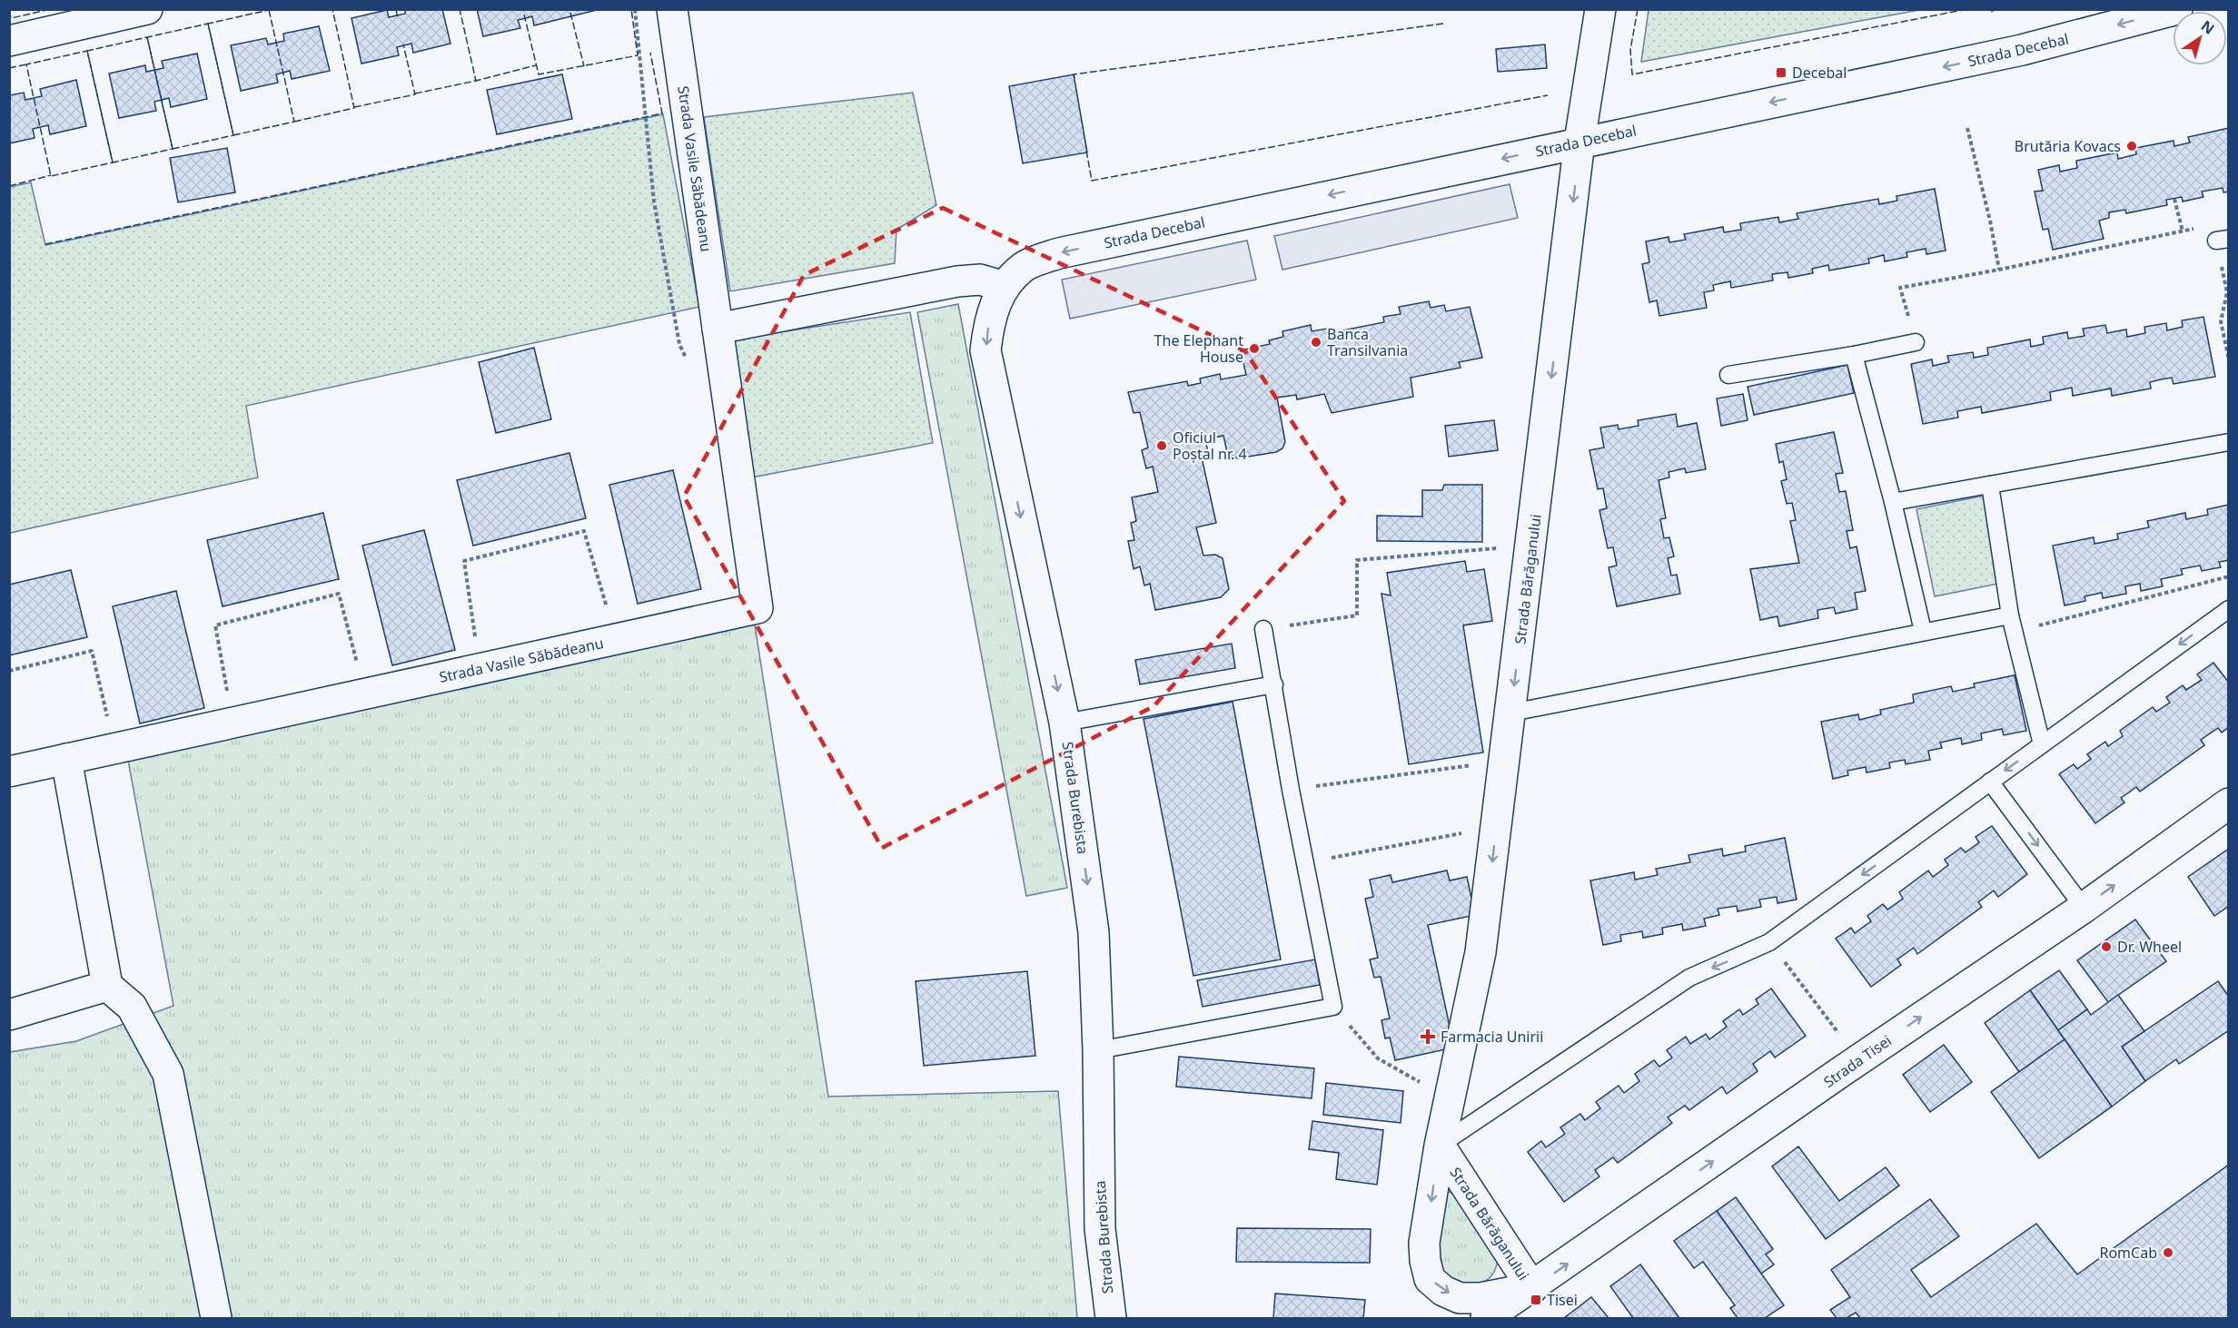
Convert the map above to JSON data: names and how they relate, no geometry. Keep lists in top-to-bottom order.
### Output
{
  "streets": {
    "street": [
      "Strada Decebal",
      "Strada Vasile Săbădeanu",
      "Strada Bărăganului",
      "Strada Burebista",
      "Strada Tisei"
    ]
  },
  "crossings": [
    ["Strada Decebal", "Strada Bărăganului"],
    ["Strada Decebal", "Strada Burebista"],
    ["Strada Bărăganului", "Strada Tisei"]
  ],
  "one_way": [
    "Strada Decebal",
    "Strada Bărăganului",
    "Strada Burebista",
    "Strada Tisei"
  ],
  "places": {
    "transit": ["Decebal", "Tisei"],
    "other": [
      "Brutăria Kovacs",
      "Banca Transilvania",
      "The Elephant House",
      "Oficiul Poștal nr. 4",
      "Dr. Wheel",
      "RomCab"
    ],
    "health": ["Farmacia Unirii"]
  },
  "north": "top right"
}
